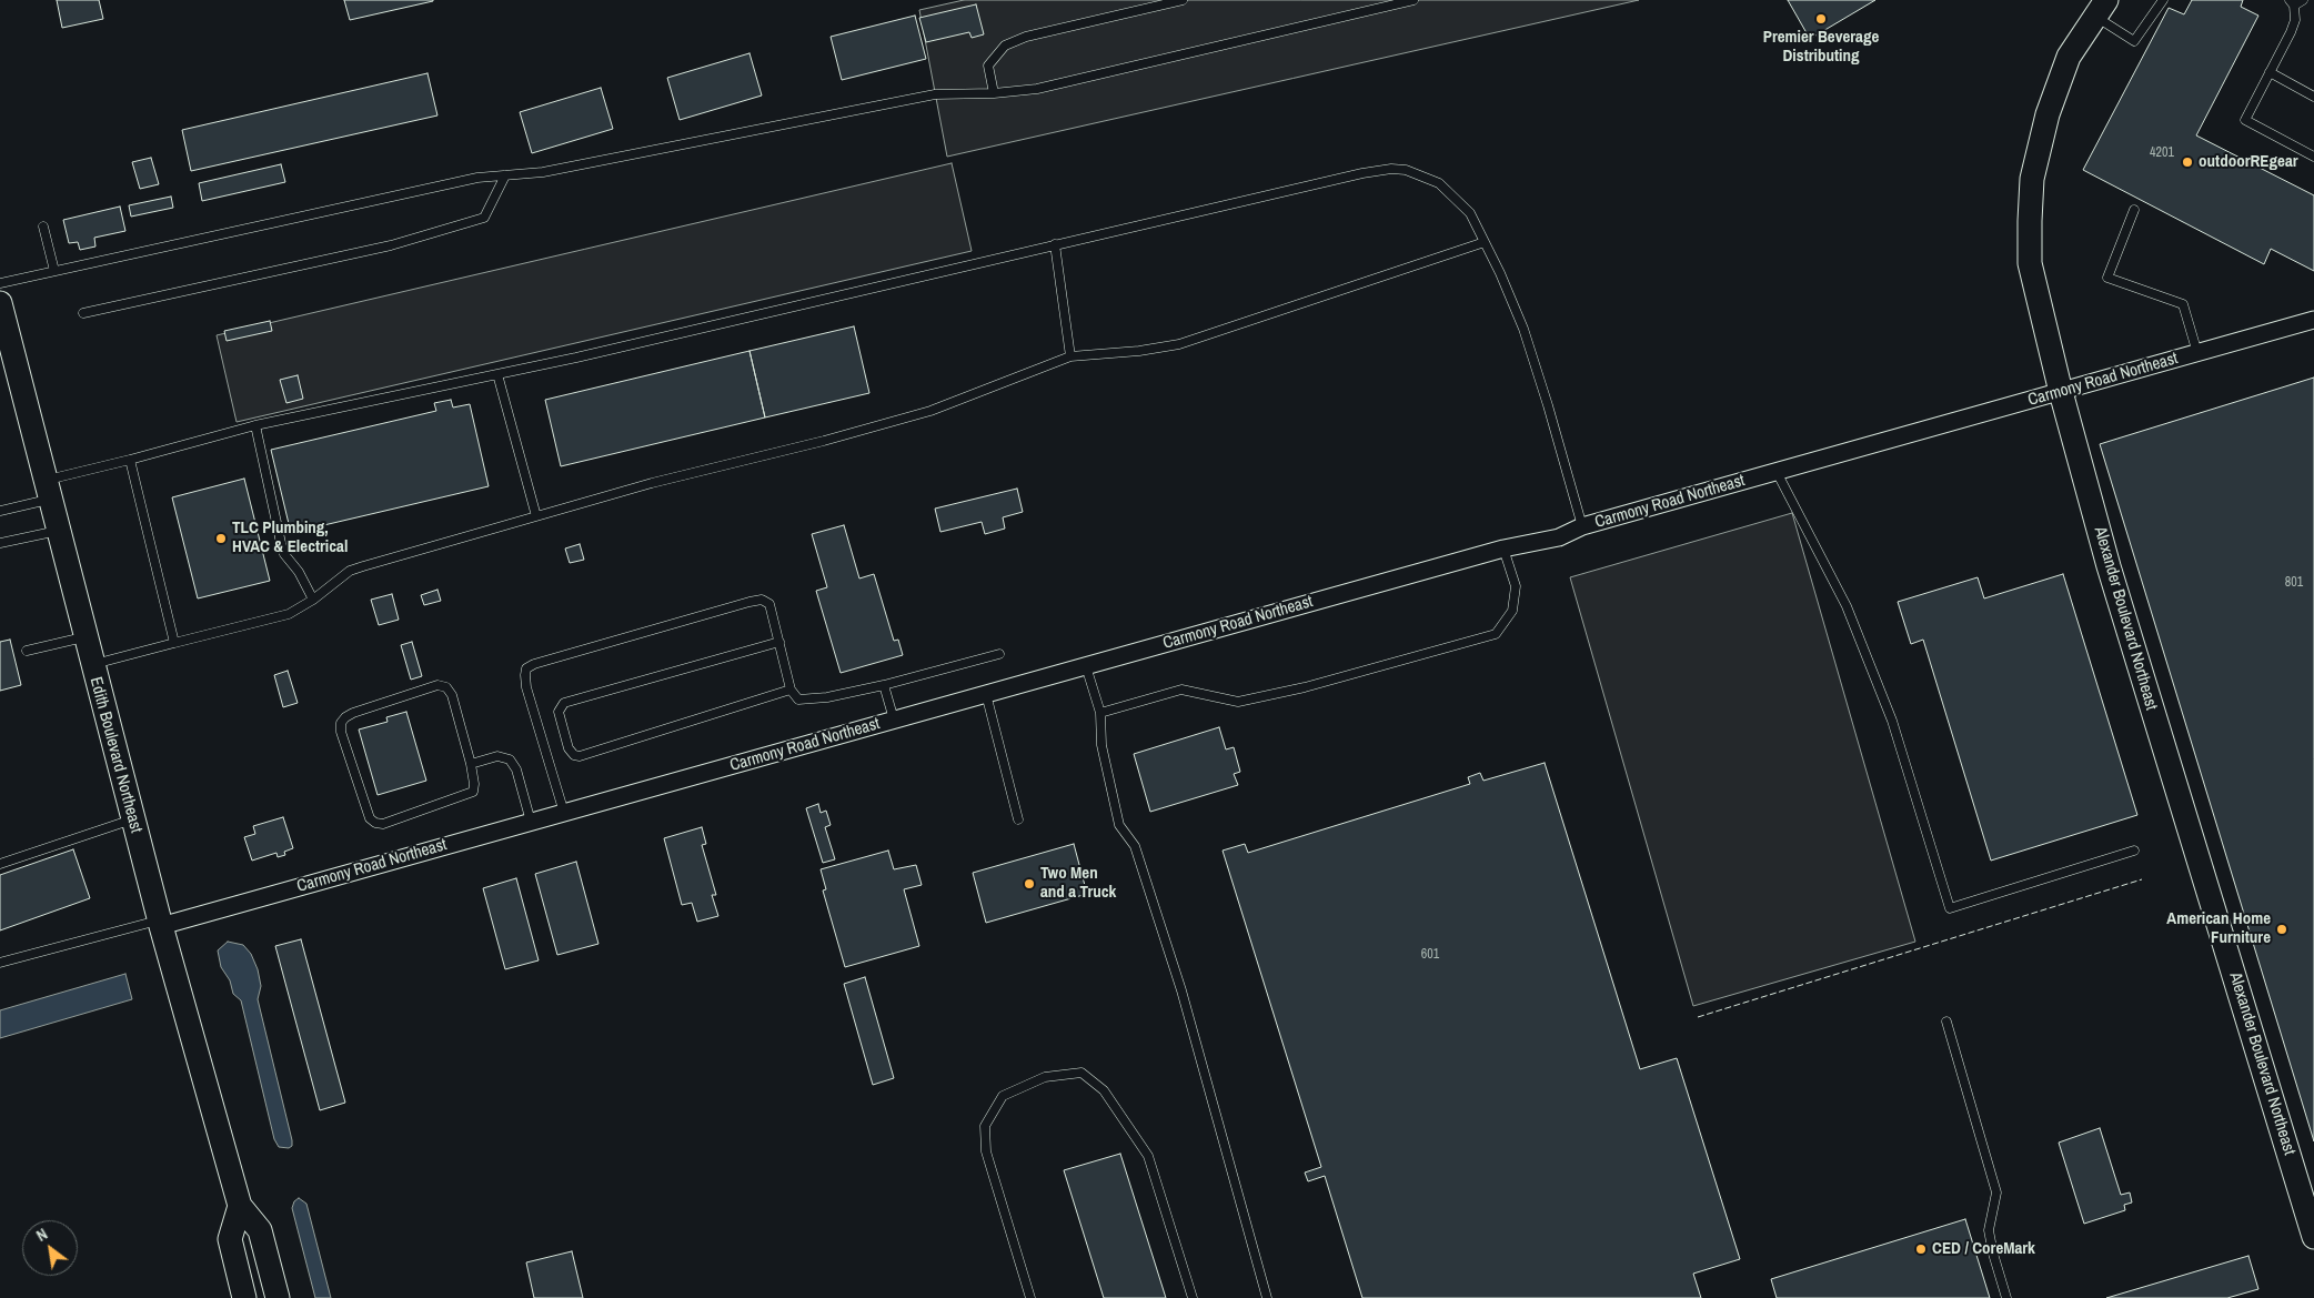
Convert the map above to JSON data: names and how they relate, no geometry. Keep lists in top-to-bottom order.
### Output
{
  "streets": {
    "street": ["Carmony Road Northeast", "Alexander Boulevard Northeast", "Edith Boulevard Northeast"]
  },
  "crossings": [
    ["Carmony Road Northeast", "Alexander Boulevard Northeast"],
    ["Carmony Road Northeast", "Edith Boulevard Northeast"]
  ],
  "places": [
    "Premier Beverage Distributing",
    "outdoorREgear",
    "TLC Plumbing, HVAC & Electrical",
    "Two Men and a Truck",
    "American Home Furniture",
    "CED / CoreMark"
  ],
  "house_numbers": ["4201", "801", "601"],
  "north": "top left"
}
